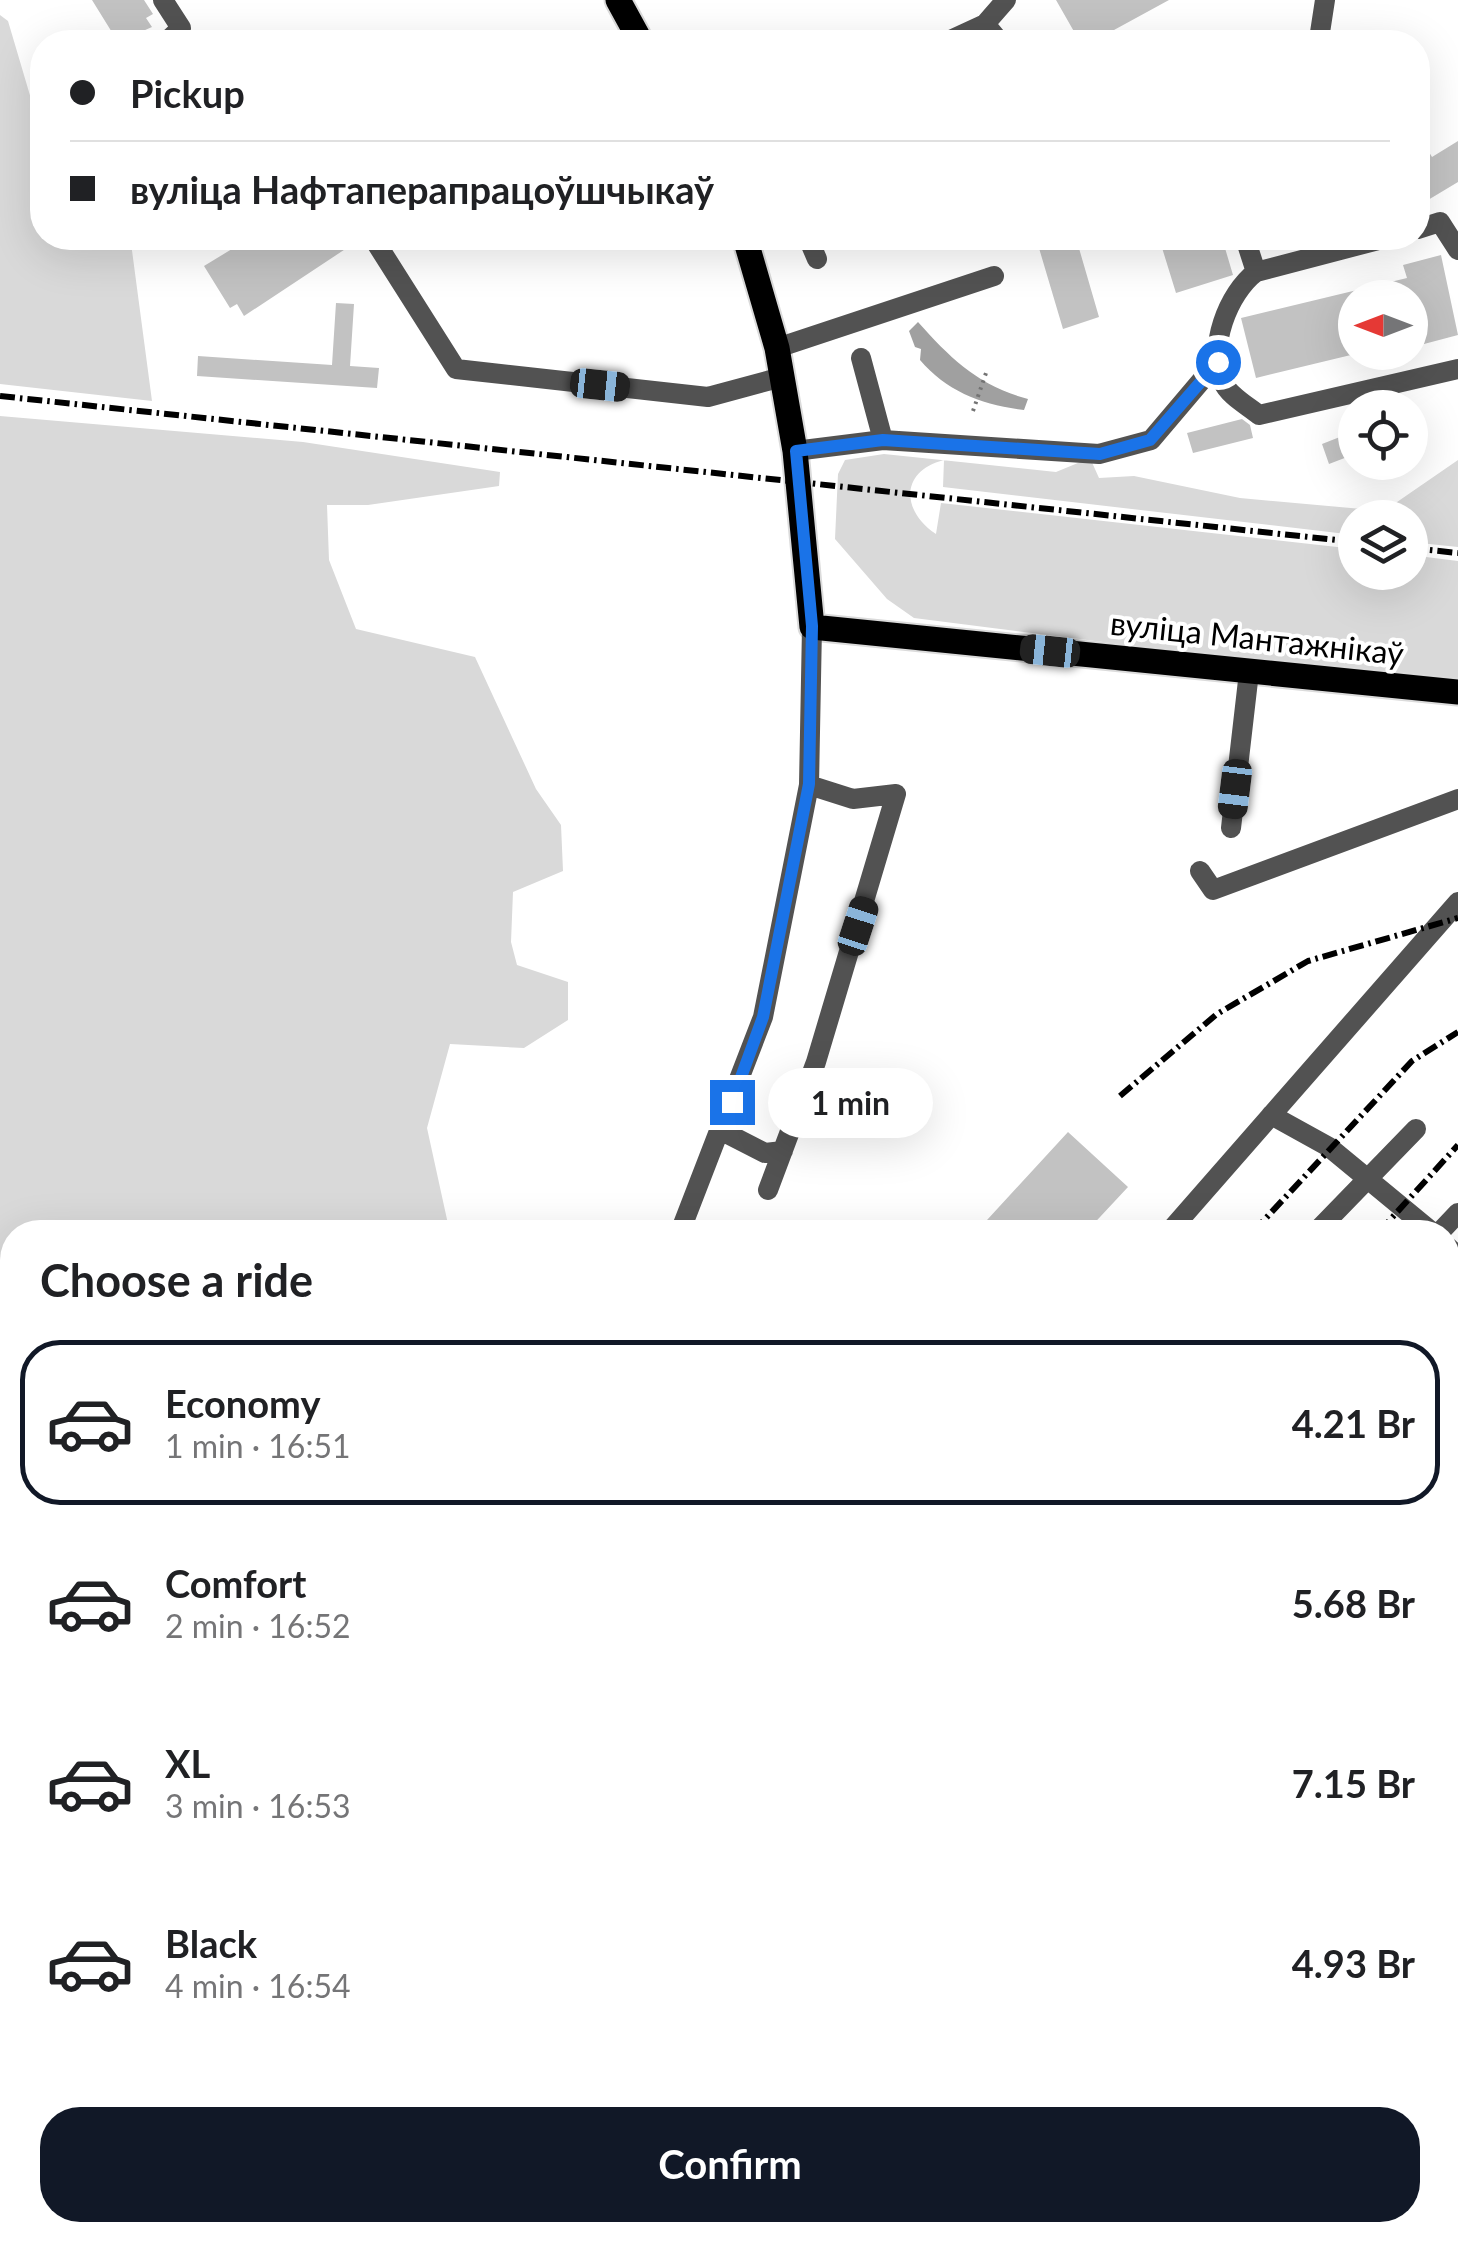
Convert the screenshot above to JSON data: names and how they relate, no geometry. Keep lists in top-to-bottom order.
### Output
{
  "streets": {
    "main road": ["вуліца Мантажнікаў"]
  },
  "north": "left",
  "page": {
    "banner": ["Pickup", "вуліца Нафтаперапрацоўшчыкаў"],
    "bubble": "1 min",
    "heading": "Choose a ride",
    "list": [
      {
        "name": "Economy",
        "note": "1 min · 16:51",
        "value": "4.21 Br"
      },
      {
        "name": "Comfort",
        "note": "2 min · 16:52",
        "value": "5.68 Br"
      },
      {
        "name": "XL",
        "note": "3 min · 16:53",
        "value": "7.15 Br"
      },
      {
        "name": "Black",
        "note": "4 min · 16:54",
        "value": "4.93 Br"
      }
    ],
    "buttons": "Confirm"
  }
}
